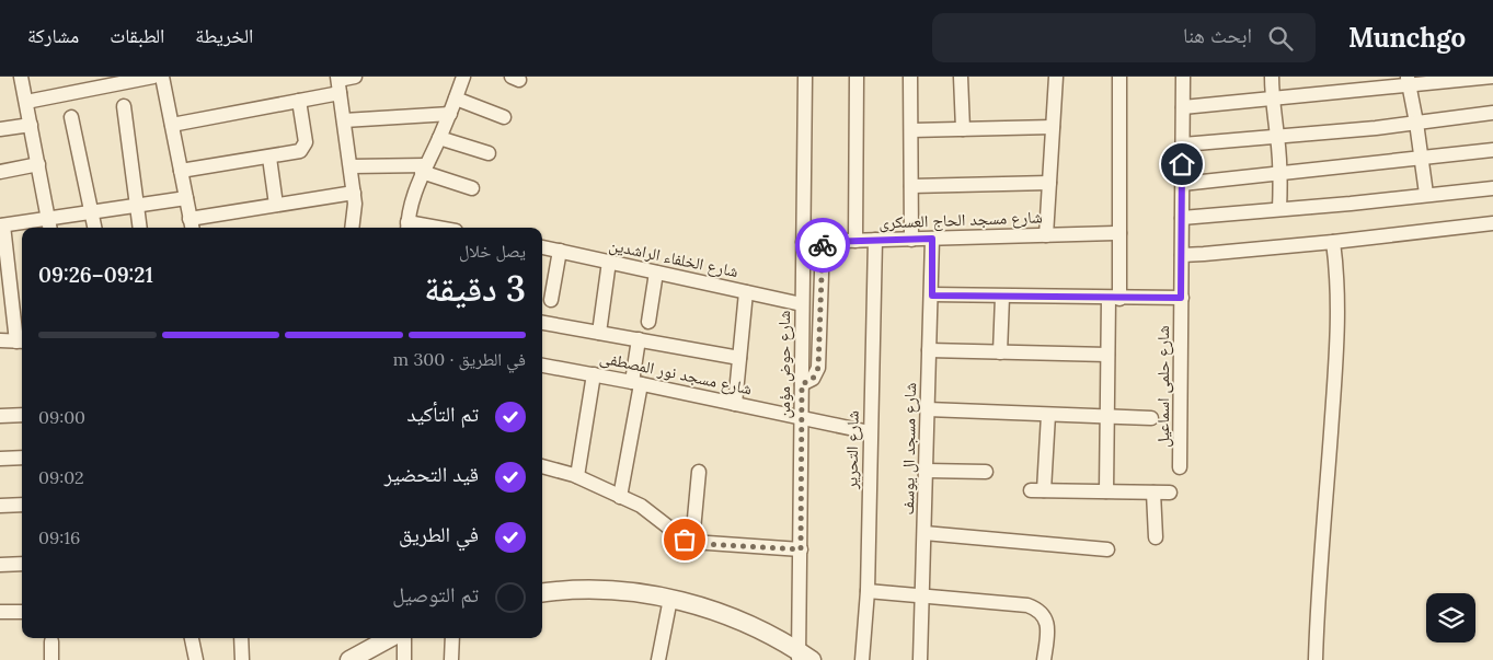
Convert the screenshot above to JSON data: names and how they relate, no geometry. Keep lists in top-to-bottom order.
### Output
{
  "streets": {
    "street": [
      "شارع مسجد الحاج العسكرى",
      "شارع الخلفاء الراشدين",
      "شارع حوض مؤمن",
      "شارع مسجد نور المصطفى",
      "شارع حلمى اسماعيل",
      "شارع مسجد ال يوسف",
      "شارع التحرير"
    ]
  },
  "crossings": [
    ["شارع مسجد الحاج العسكرى", "شارع حوض مؤمن"],
    ["شارع مسجد الحاج العسكرى", "شارع مسجد ال يوسف"],
    ["شارع مسجد الحاج العسكرى", "شارع التحرير"],
    ["شارع الخلفاء الراشدين", "شارع حوض مؤمن"],
    ["شارع حوض مؤمن", "شارع مسجد نور المصطفى"],
    ["شارع مسجد نور المصطفى", "شارع التحرير"]
  ],
  "page": {
    "header": "Munchgo",
    "search": "ابحث هنا",
    "nav": ["الخريطة", "الطبقات", "مشاركة"],
    "heading": ["3 دقيقة", "يصل خلال", "09:21–09:26"],
    "bar": "في الطريق · 300 m",
    "list": [
      ["تم التأكيد", "09:00"],
      ["قيد التحضير", "09:02"],
      ["في الطريق", "09:16"],
      "تم التوصيل"
    ]
  }
}
